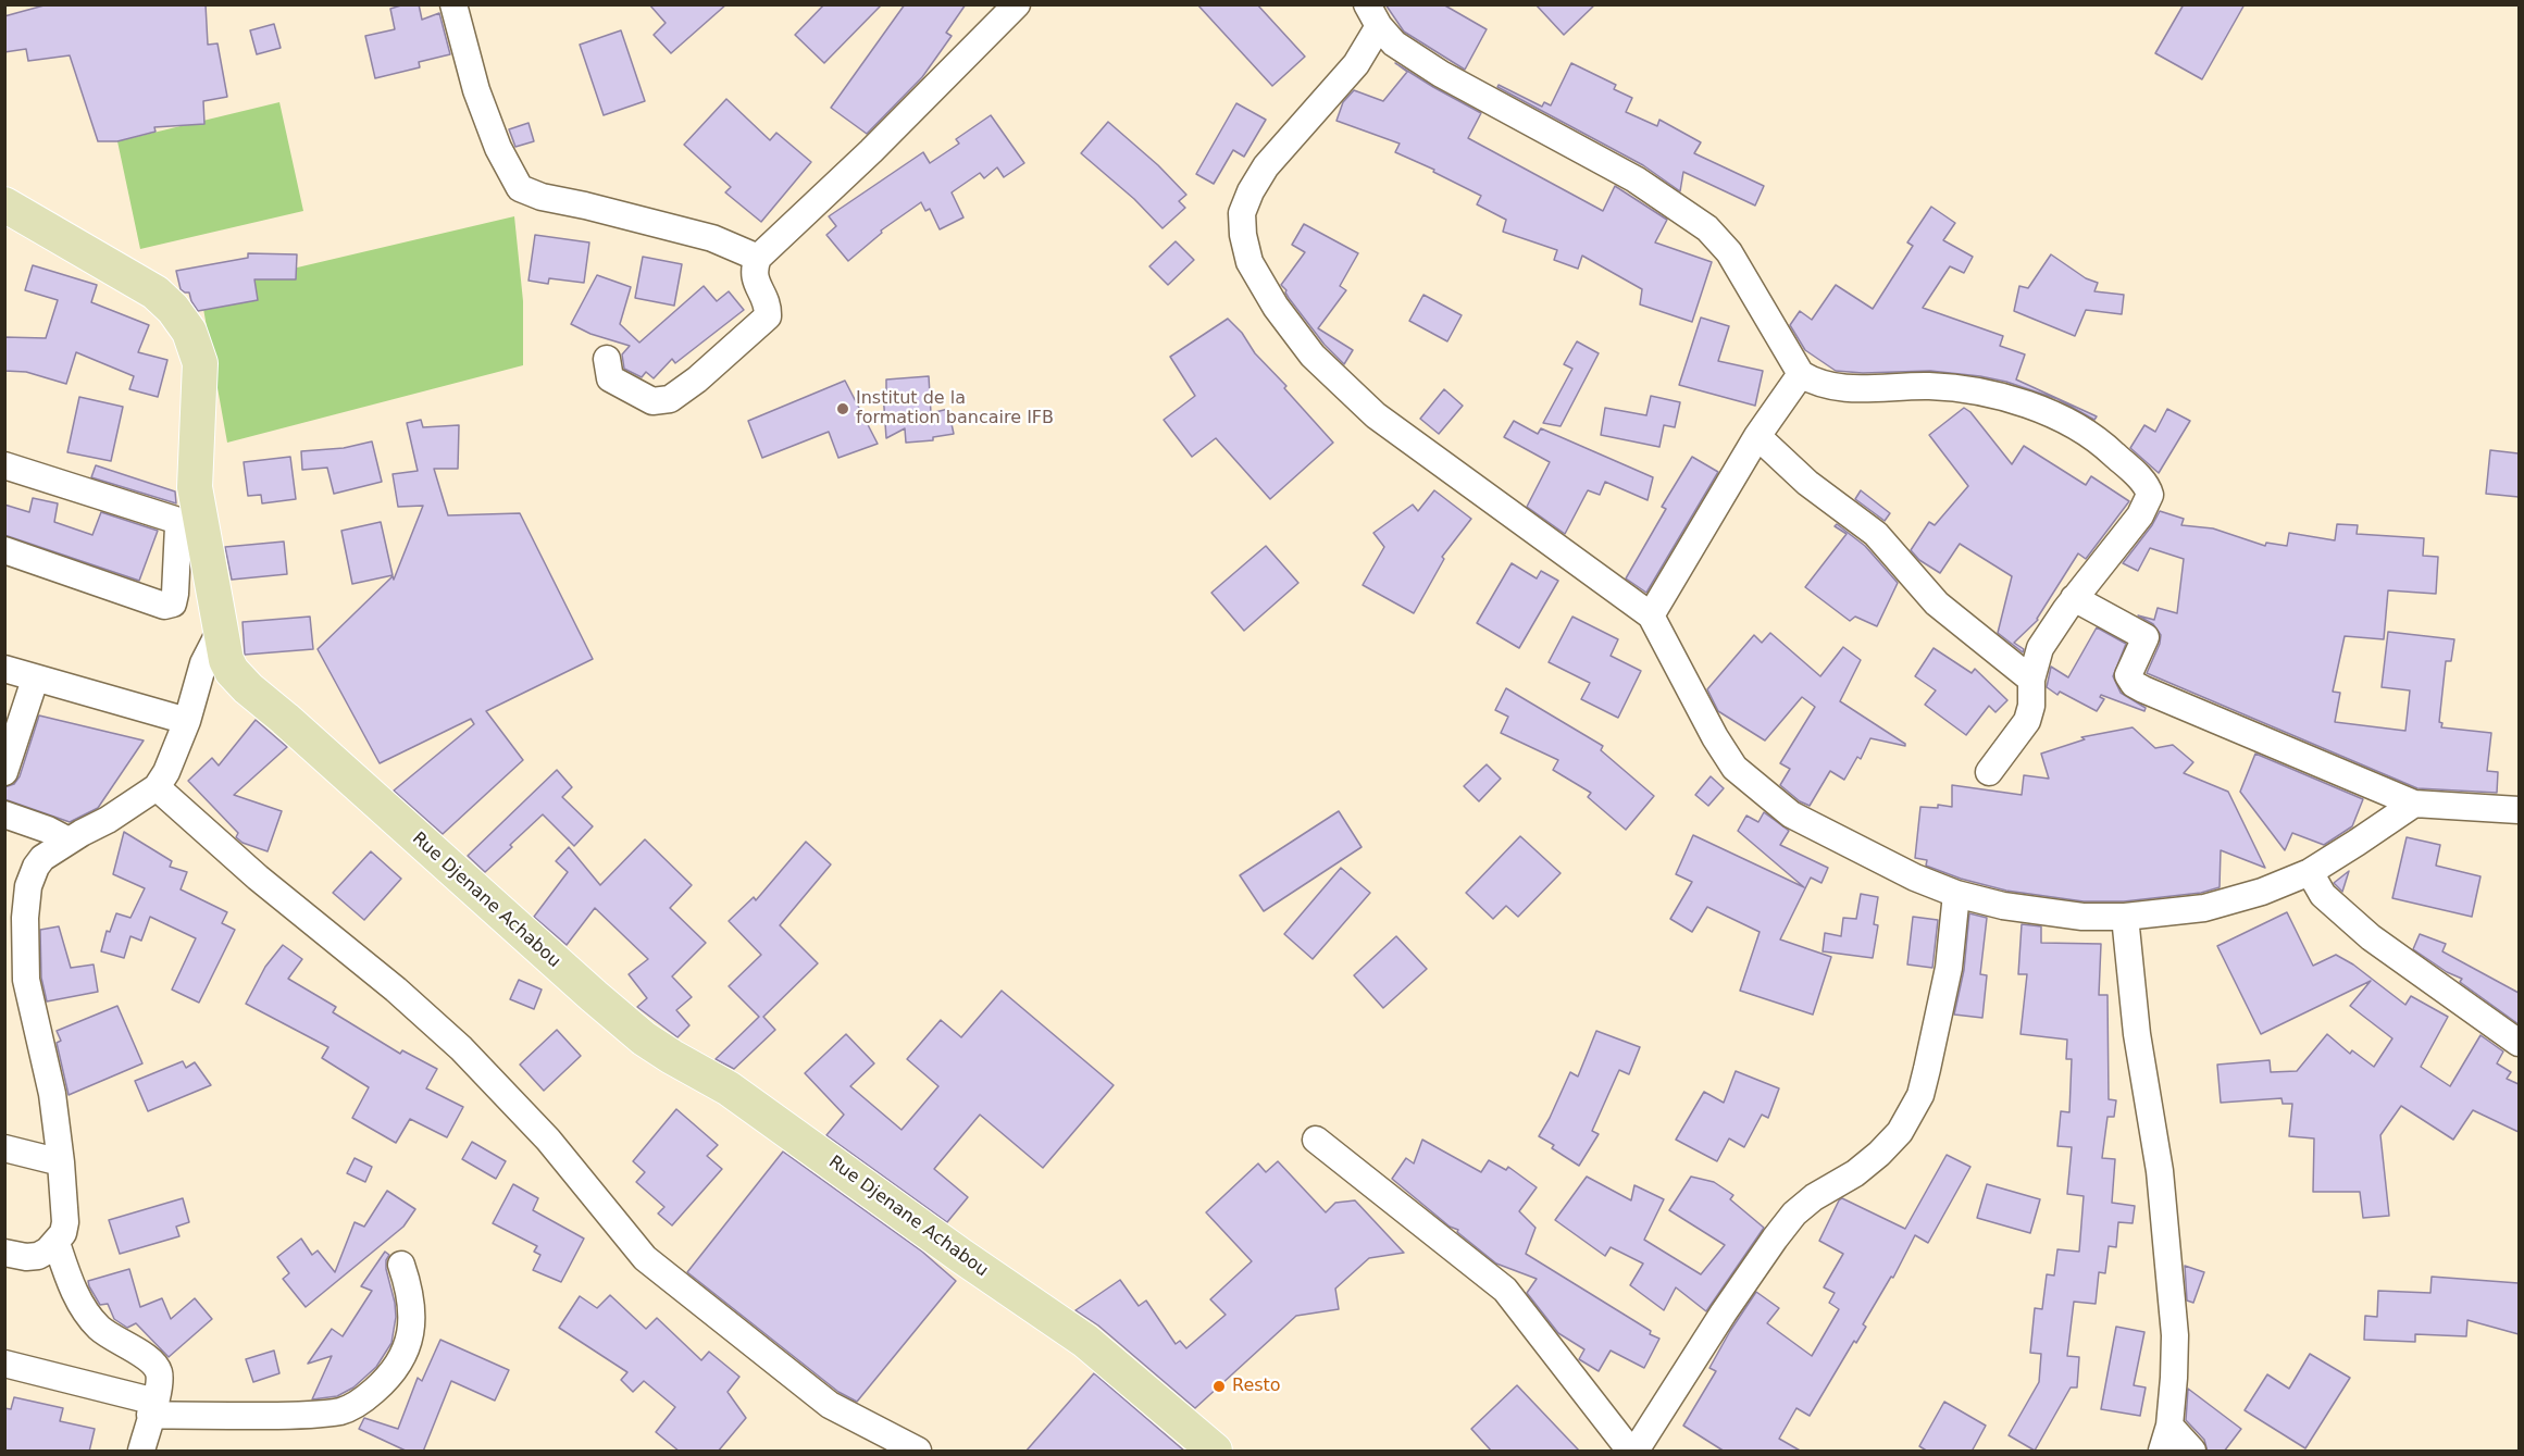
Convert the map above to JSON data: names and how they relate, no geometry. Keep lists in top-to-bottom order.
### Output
{
  "streets": {
    "main road": ["Rue Djenane Achabou"]
  },
  "places": ["Institut de la formation bancaire IFB", "Resto"]
}
